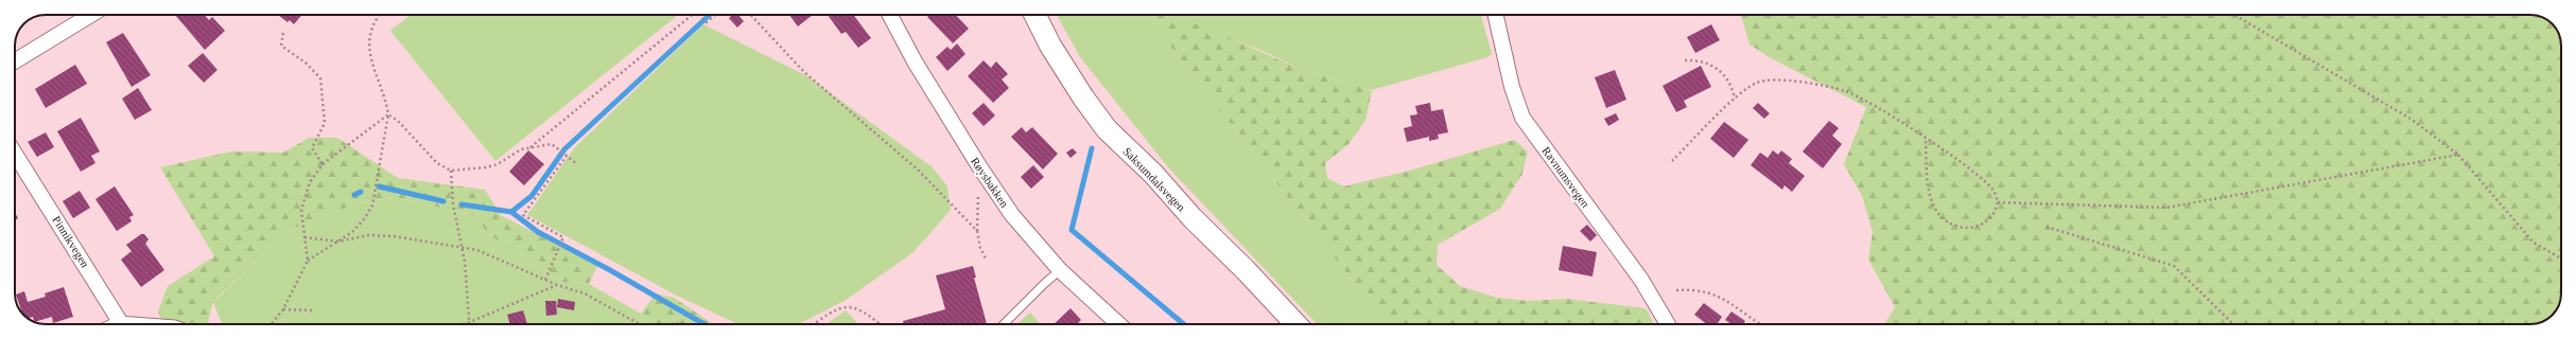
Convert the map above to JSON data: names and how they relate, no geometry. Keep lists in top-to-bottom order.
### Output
{
  "streets": {
    "main road": ["Saksumdalsvegen"],
    "street": ["Ravnumsvegen", "Røysbakken", "Pinnikvegen"]
  }
}
